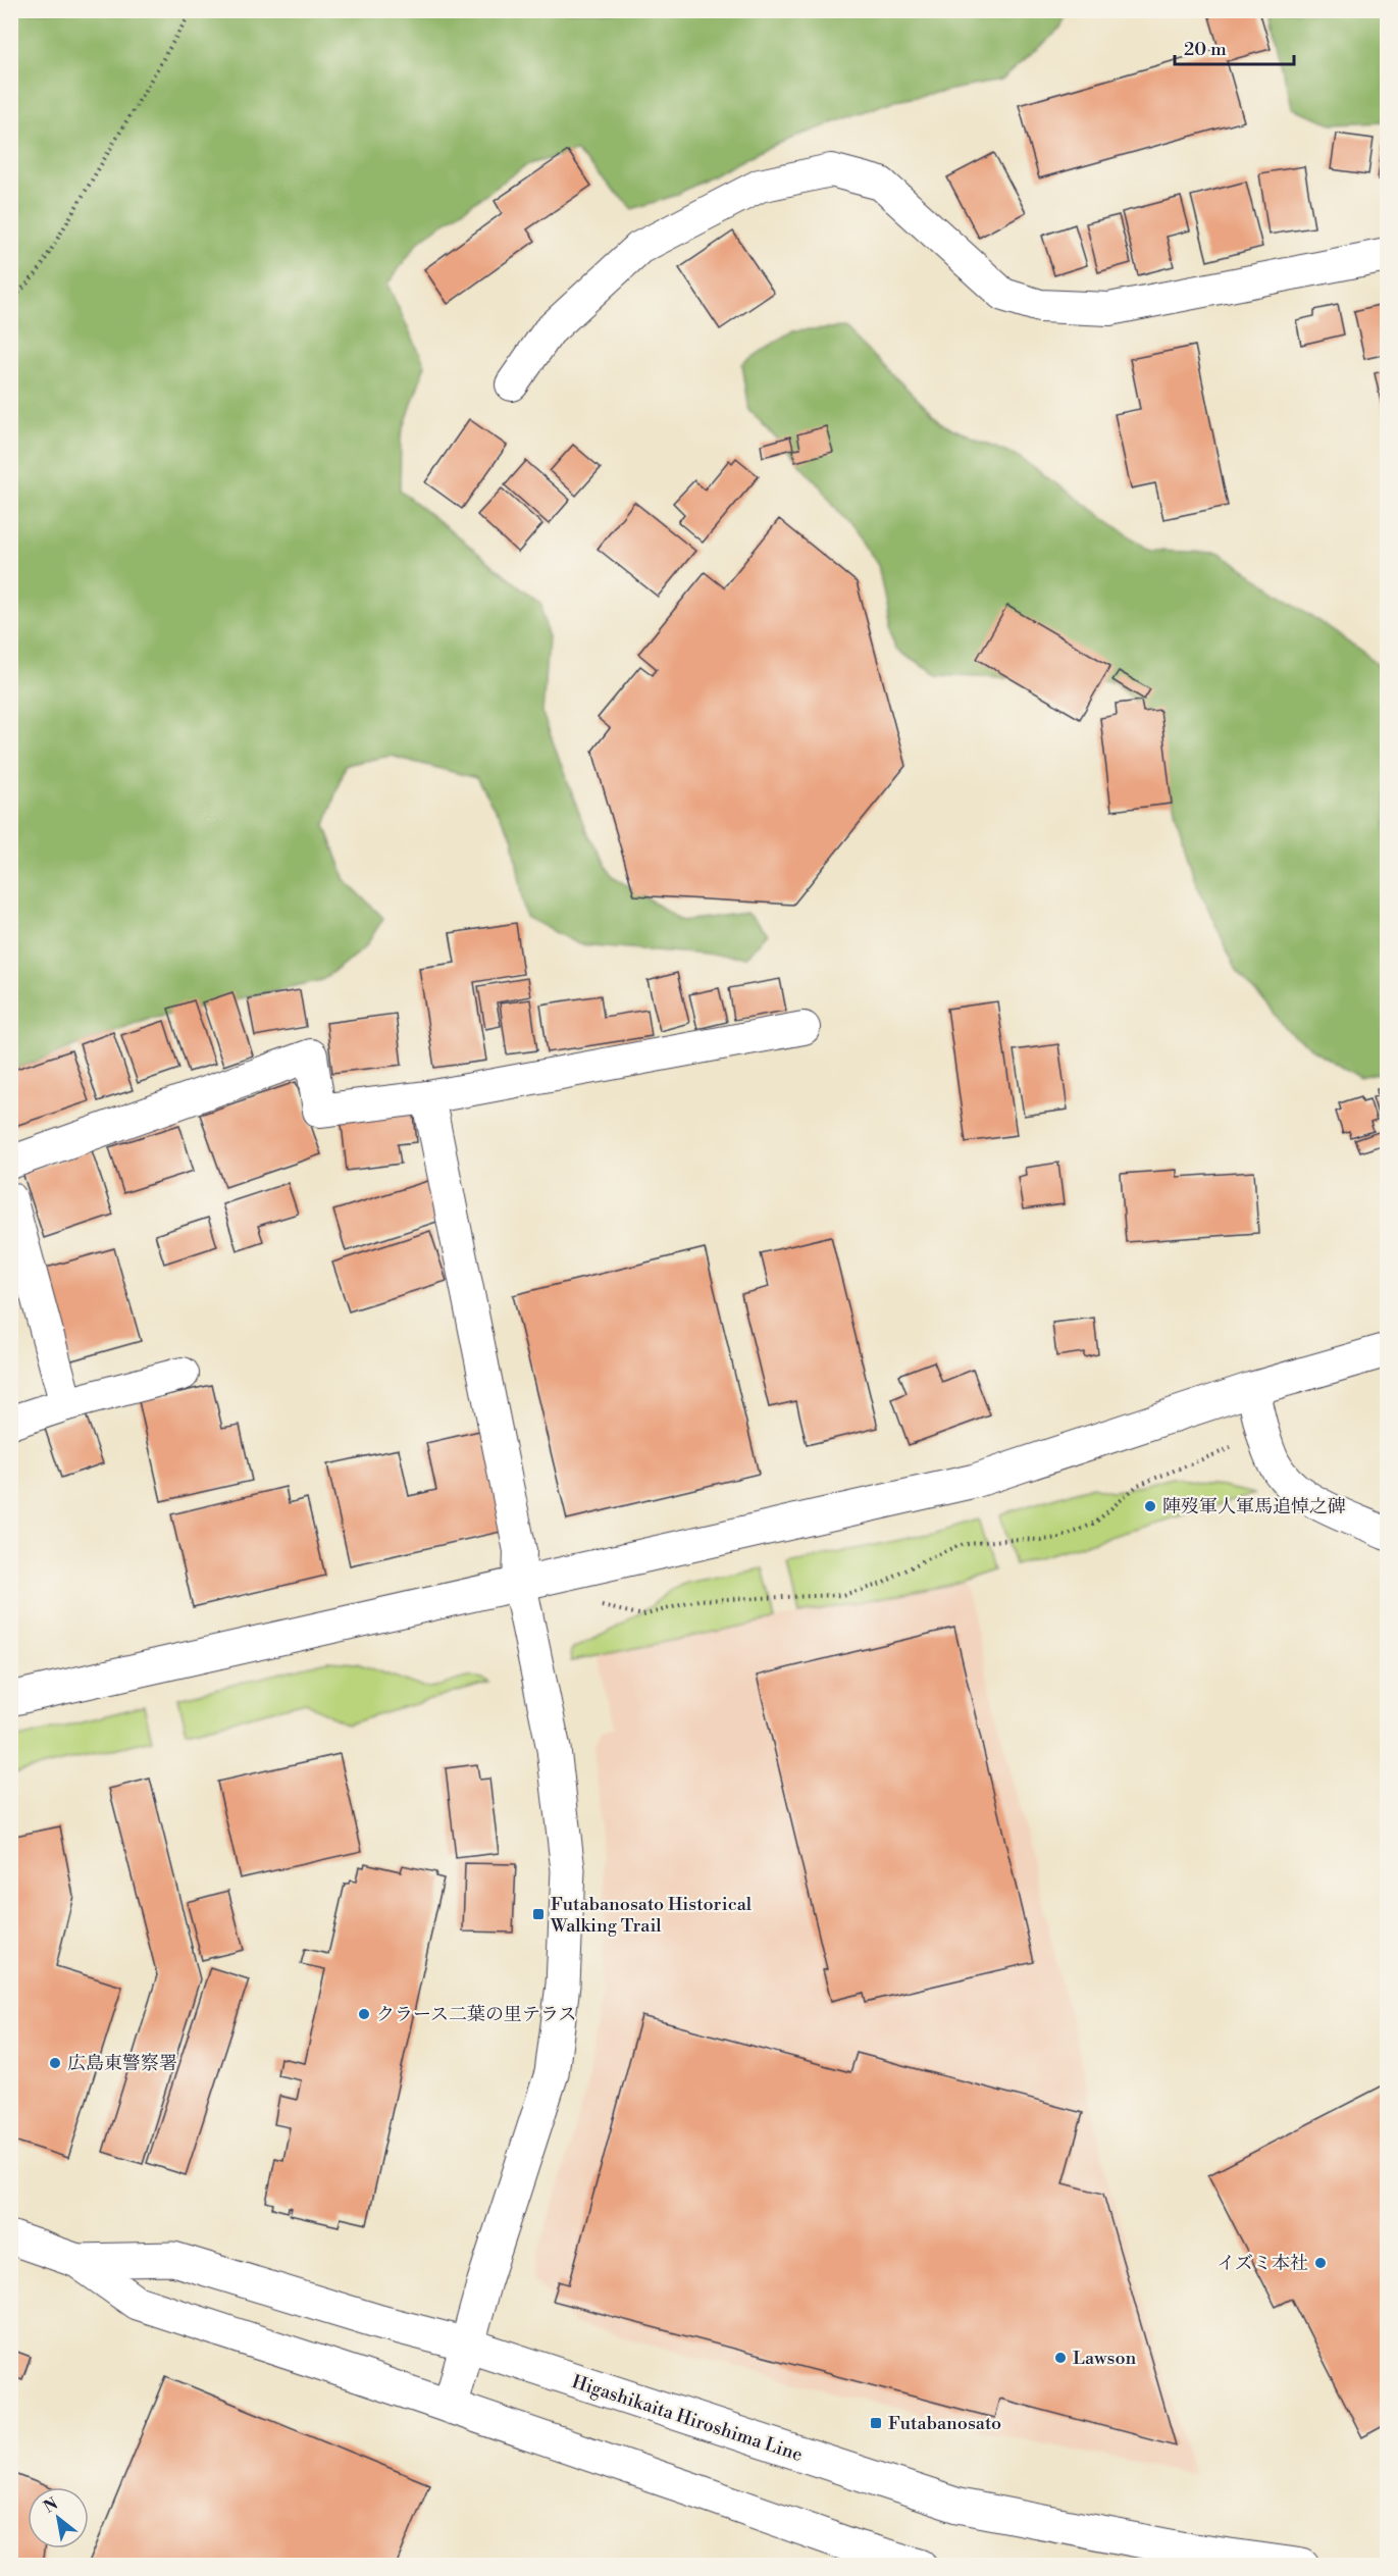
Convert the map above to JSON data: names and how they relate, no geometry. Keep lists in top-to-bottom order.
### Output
{
  "streets": {
    "street": ["Higashikaita Hiroshima Line"]
  },
  "places": {
    "other": [
      "陣歿軍人軍馬追悼之碑",
      "クラース二葉の里テラス",
      "広島東警察署",
      "イズミ本社",
      "Lawson"
    ],
    "transit": ["Futabanosato Historical Walking Trail", "Futabanosato"]
  },
  "scale_bar": "20 m",
  "north": "top left"
}
